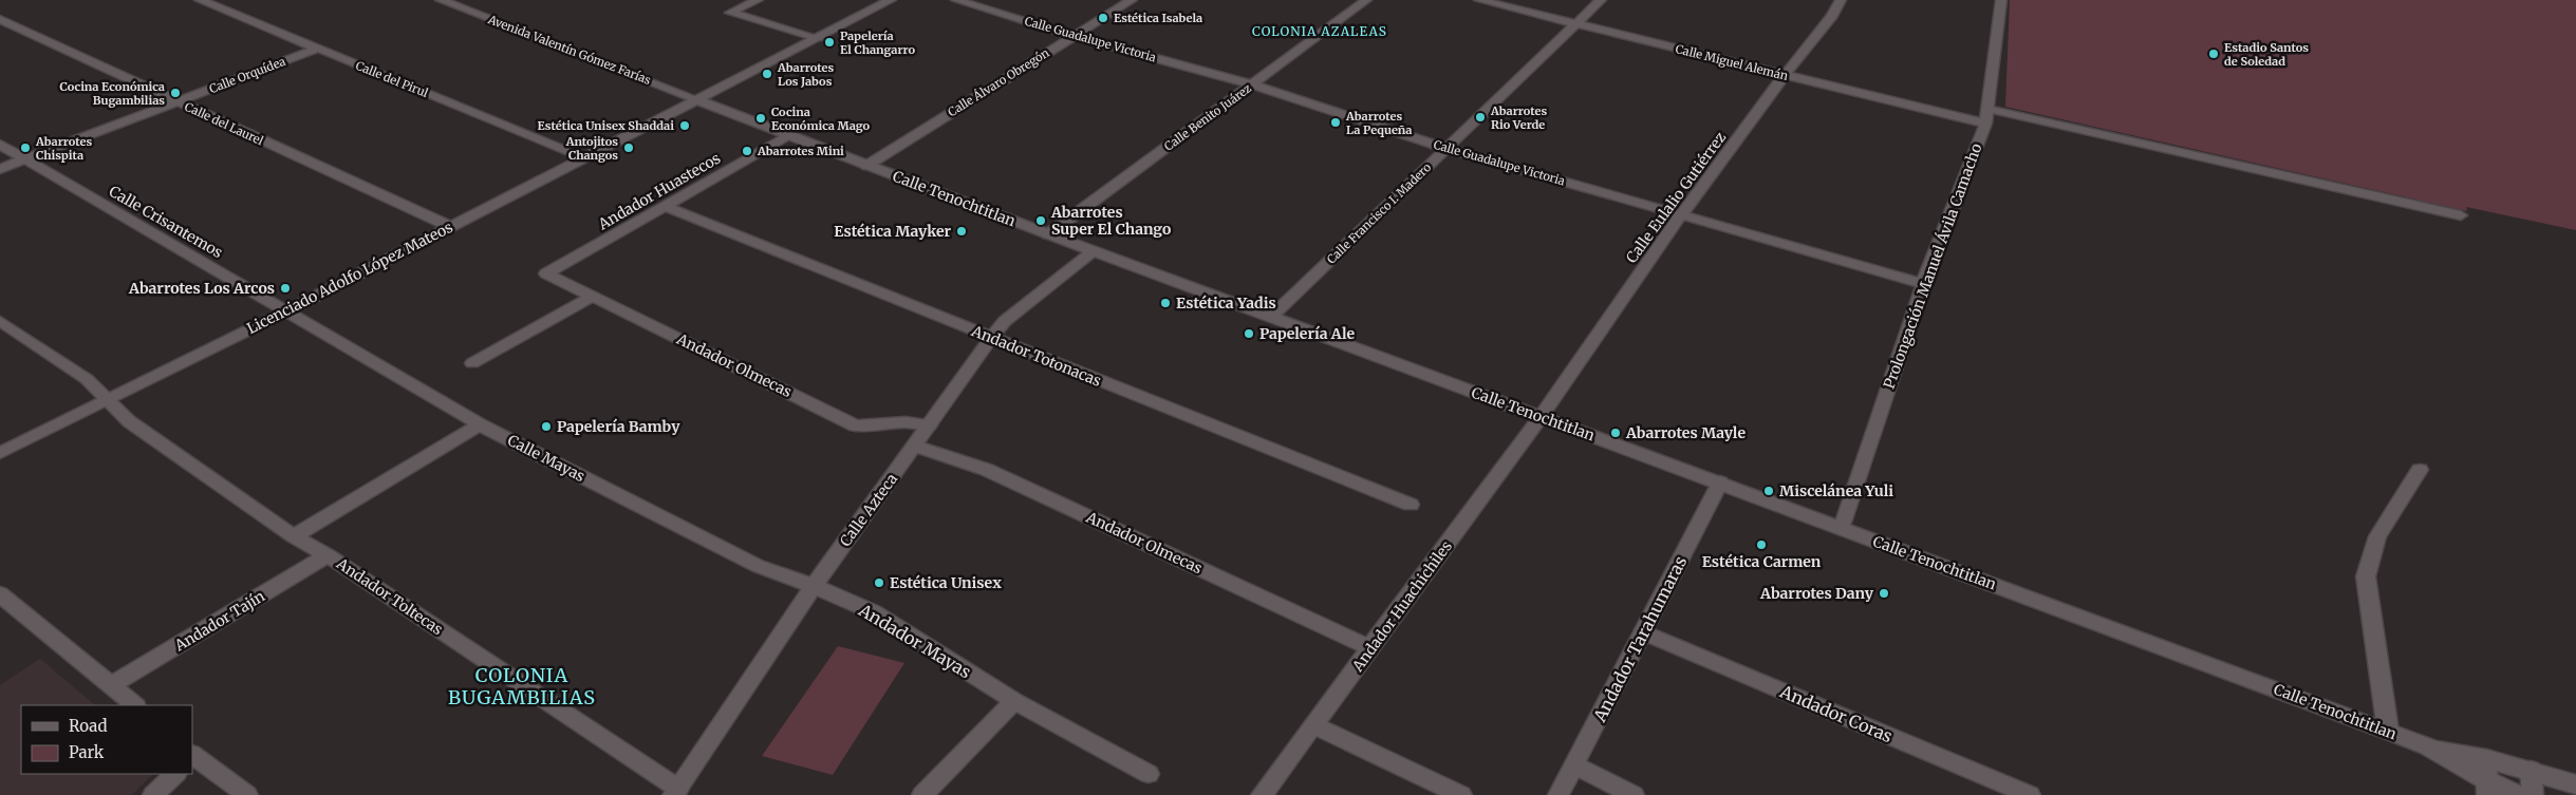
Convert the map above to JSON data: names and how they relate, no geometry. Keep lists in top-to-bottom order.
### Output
{
  "streets": {
    "street": [
      "Calle Guadalupe Victoria",
      "Avenida Valentín Gómez Farías",
      "Calle Miguel Alemán",
      "Calle Orquídea",
      "Calle del Pirul",
      "Calle Álvaro Obregón",
      "Calle Benito Juárez",
      "Calle del Laurel",
      "Andador Huastecos",
      "Calle Eulalio Gutiérrez",
      "Calle Tenochtitlan",
      "Calle Francisco I. Madero",
      "Calle Crisantemos",
      "Prolongación Manuel Ávila Camacho",
      "Licenciado Adolfo López Mateos",
      "Andador Totonacas",
      "Andador Olmecas",
      "Calle Mayas",
      "Calle Azteca",
      "Andador Toltecas",
      "Andador Huachichiles",
      "Andador Tajín",
      "Andador Tarahumaras",
      "Andador Mayas",
      "Andador Coras"
    ]
  },
  "crossings": [
    ["Calle Guadalupe Victoria", "Calle Álvaro Obregón"],
    ["Calle Guadalupe Victoria", "Calle Benito Juárez"],
    ["Calle Guadalupe Victoria", "Calle Eulalio Gutiérrez"],
    ["Calle Guadalupe Victoria", "Calle Francisco I. Madero"],
    ["Calle Guadalupe Victoria", "Prolongación Manuel Ávila Camacho"],
    ["Avenida Valentín Gómez Farías", "Calle Tenochtitlan"],
    ["Avenida Valentín Gómez Farías", "Licenciado Adolfo López Mateos"],
    ["Calle Miguel Alemán", "Calle Eulalio Gutiérrez"],
    ["Calle Miguel Alemán", "Calle Francisco I. Madero"],
    ["Calle Miguel Alemán", "Prolongación Manuel Ávila Camacho"],
    ["Calle Orquídea", "Calle del Pirul"],
    ["Calle Orquídea", "Calle del Laurel"],
    ["Calle Orquídea", "Calle Crisantemos"],
    ["Calle del Pirul", "Licenciado Adolfo López Mateos"],
    ["Calle Álvaro Obregón", "Calle Tenochtitlan"],
    ["Calle Benito Juárez", "Calle Tenochtitlan"],
    ["Calle del Laurel", "Licenciado Adolfo López Mateos"],
    ["Andador Huastecos", "Calle Tenochtitlan"],
    ["Andador Huastecos", "Andador Totonacas"],
    ["Andador Huastecos", "Andador Olmecas"],
    ["Calle Eulalio Gutiérrez", "Calle Tenochtitlan"],
    ["Calle Eulalio Gutiérrez", "Andador Huachichiles"],
    ["Calle Tenochtitlan", "Calle Francisco I. Madero"],
    ["Calle Tenochtitlan", "Prolongación Manuel Ávila Camacho"],
    ["Calle Tenochtitlan", "Licenciado Adolfo López Mateos"],
    ["Calle Tenochtitlan", "Calle Azteca"],
    ["Calle Tenochtitlan", "Andador Huachichiles"],
    ["Calle Tenochtitlan", "Andador Tarahumaras"],
    ["Calle Crisantemos", "Licenciado Adolfo López Mateos"],
    ["Calle Crisantemos", "Calle Mayas"],
    ["Licenciado Adolfo López Mateos", "Calle Mayas"],
    ["Licenciado Adolfo López Mateos", "Andador Toltecas"],
    ["Andador Totonacas", "Calle Azteca"],
    ["Andador Olmecas", "Calle Azteca"],
    ["Andador Olmecas", "Andador Huachichiles"],
    ["Calle Mayas", "Calle Azteca"],
    ["Calle Mayas", "Andador Mayas"],
    ["Calle Azteca", "Andador Toltecas"],
    ["Calle Azteca", "Andador Mayas"],
    ["Andador Toltecas", "Andador Tajín"],
    ["Andador Tarahumaras", "Andador Coras"]
  ],
  "districts": ["COLONIA AZALEAS", "COLONIA BUGAMBILIAS"],
  "places": [
    "Estética Isabela",
    "Papelería El Changarro",
    "Estadio Santos de Soledad",
    "Abarrotes Los Jabos",
    "Cocina Económica Bugambilias",
    "Abarrotes Rio Verde",
    "Cocina Económica Mago",
    "Abarrotes La Pequeña",
    "Estética Unisex Shaddai",
    "Abarrotes Chispita",
    "Antojitos Changos",
    "Abarrotes Mini",
    "Abarrotes Super El Chango",
    "Estética Mayker",
    "Abarrotes Los Arcos",
    "Estética Yadis",
    "Papelería Ale",
    "Papelería Bamby",
    "Abarrotes Mayle",
    "Miscelánea Yuli",
    "Estética Carmen",
    "Estética Unisex",
    "Abarrotes Dany"
  ],
  "legend": ["Road", "Park"]
}
